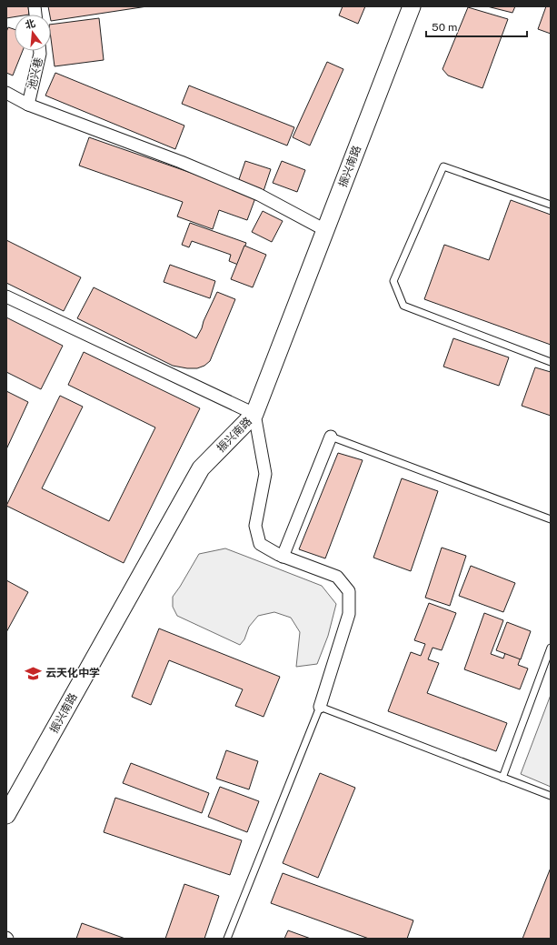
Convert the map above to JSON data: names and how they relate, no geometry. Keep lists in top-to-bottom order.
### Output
{
  "streets": {
    "main road": ["振兴南路"],
    "street": ["池兴巷"]
  },
  "places": {
    "school or university": ["云天化中学"]
  },
  "scale_bar": "50 m",
  "north": "top"
}
